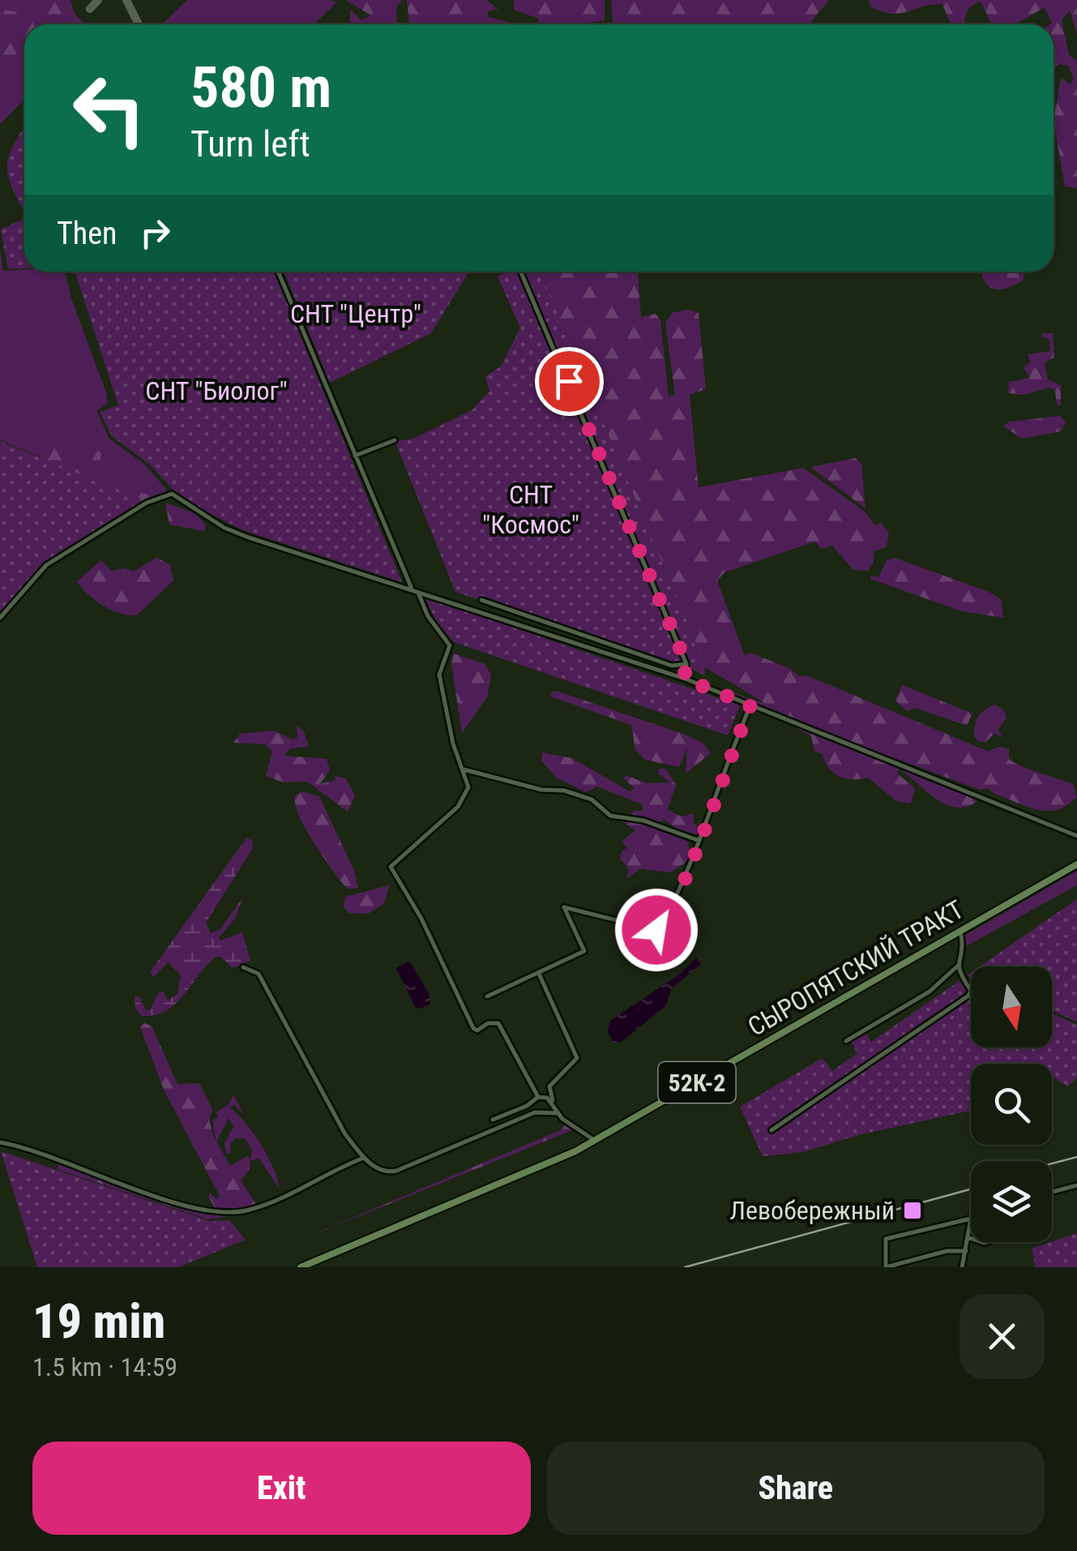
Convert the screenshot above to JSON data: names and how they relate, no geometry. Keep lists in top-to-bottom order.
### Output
{
  "streets": {
    "main road": ["СЫРОПЯТСКИЙ ТРАКТ", "52К-2"]
  },
  "parks": ["СНТ \"Центр\"", "СНТ \"Биолог\"", "СНТ \"Космос\""],
  "places": {
    "transit": ["Левобережный"]
  },
  "north": "bottom",
  "page": {
    "turn": ["580 m", "Turn left"],
    "then": "Then",
    "heading": ["19 min", "1.5 km · 14:59"],
    "buttons": ["Exit", "Share"]
  }
}
